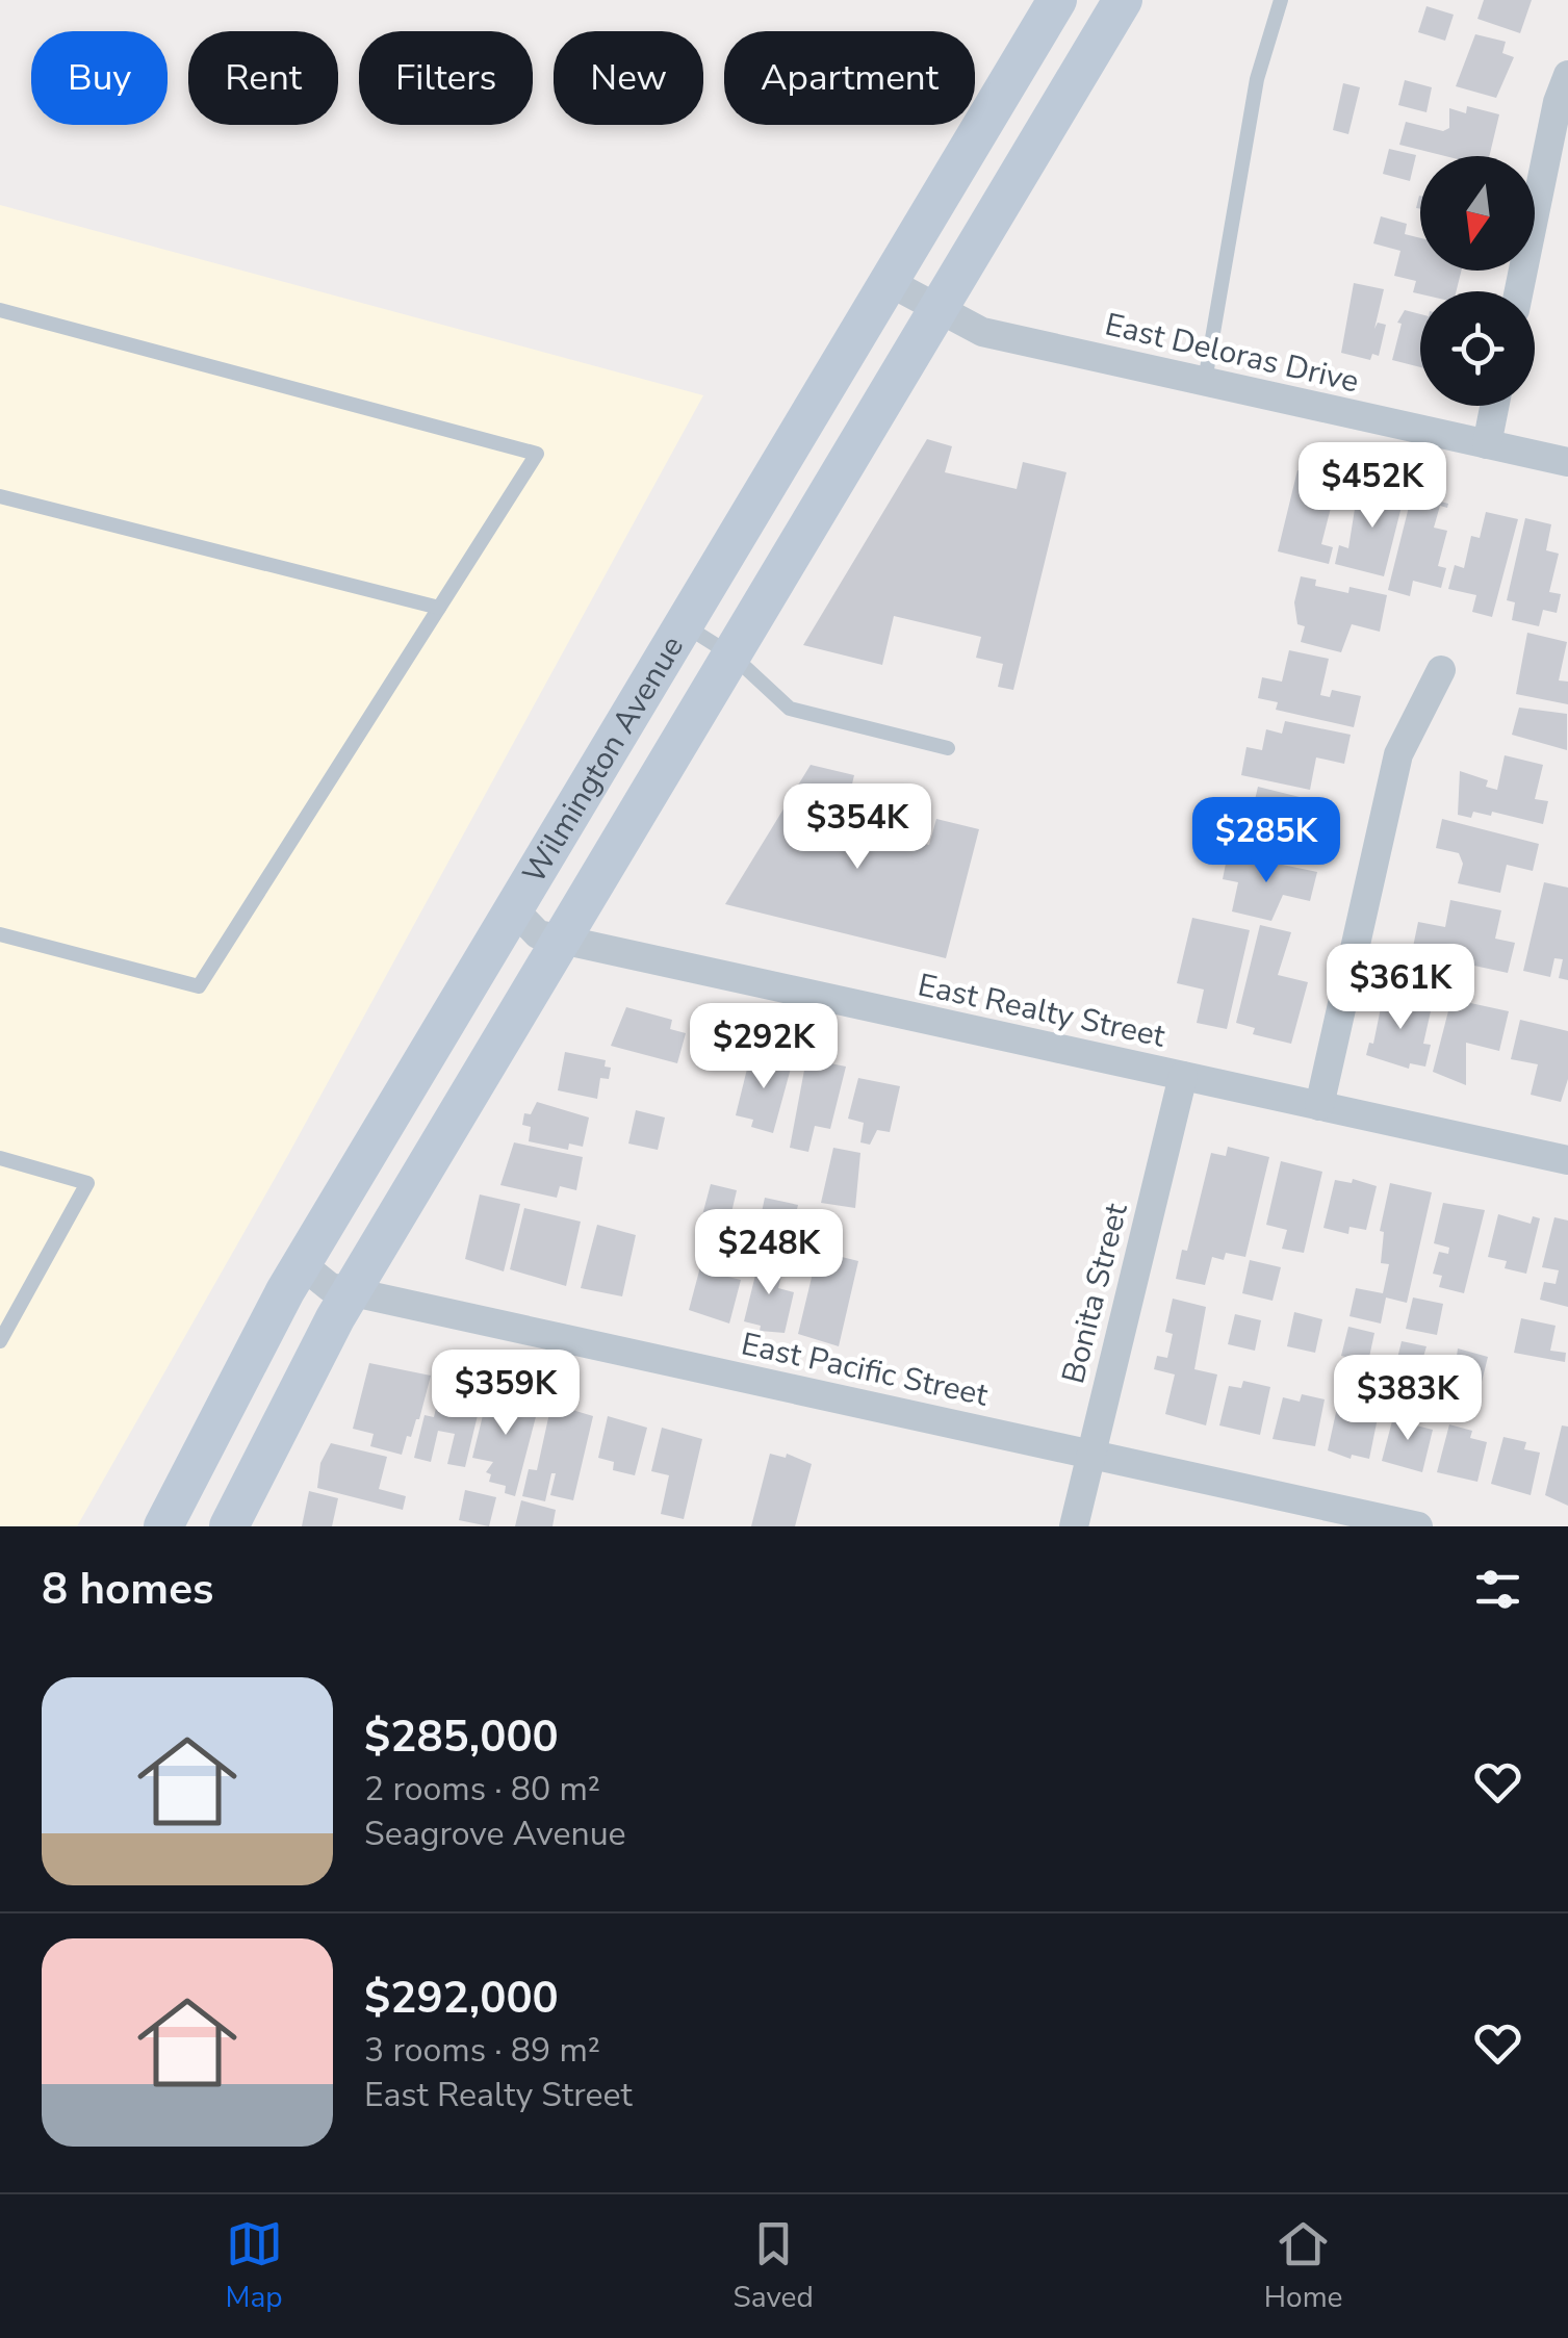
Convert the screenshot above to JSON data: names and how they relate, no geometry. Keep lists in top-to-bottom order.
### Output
{
  "streets": {
    "main road": ["Wilmington Avenue"],
    "street": [
      "East Deloras Drive",
      "East Realty Street",
      "Bonita Street",
      "East Pacific Street"
    ]
  },
  "crossings": [
    ["East Deloras Drive", "Wilmington Avenue"],
    ["Wilmington Avenue", "East Realty Street"],
    ["Wilmington Avenue", "East Pacific Street"],
    ["East Realty Street", "Bonita Street"],
    ["Bonita Street", "East Pacific Street"]
  ],
  "north": "bottom",
  "page": {
    "chip": [
      "Buy",
      "Rent",
      "Filters",
      "New",
      "Apartment"
    ],
    "price": [
      "$452K",
      "$354K",
      "$285K",
      "$361K",
      "$292K",
      "$248K",
      "$359K",
      "$383K"
    ],
    "heading": "8 homes",
    "list": [
      {
        "name": "$285,000",
        "note": "2 rooms · 80 m² · Seagrove Avenue"
      },
      {
        "name": "$292,000",
        "note": "3 rooms · 89 m² · East Realty Street"
      }
    ],
    "tabs": ["Map", "Saved", "Home"]
  }
}
